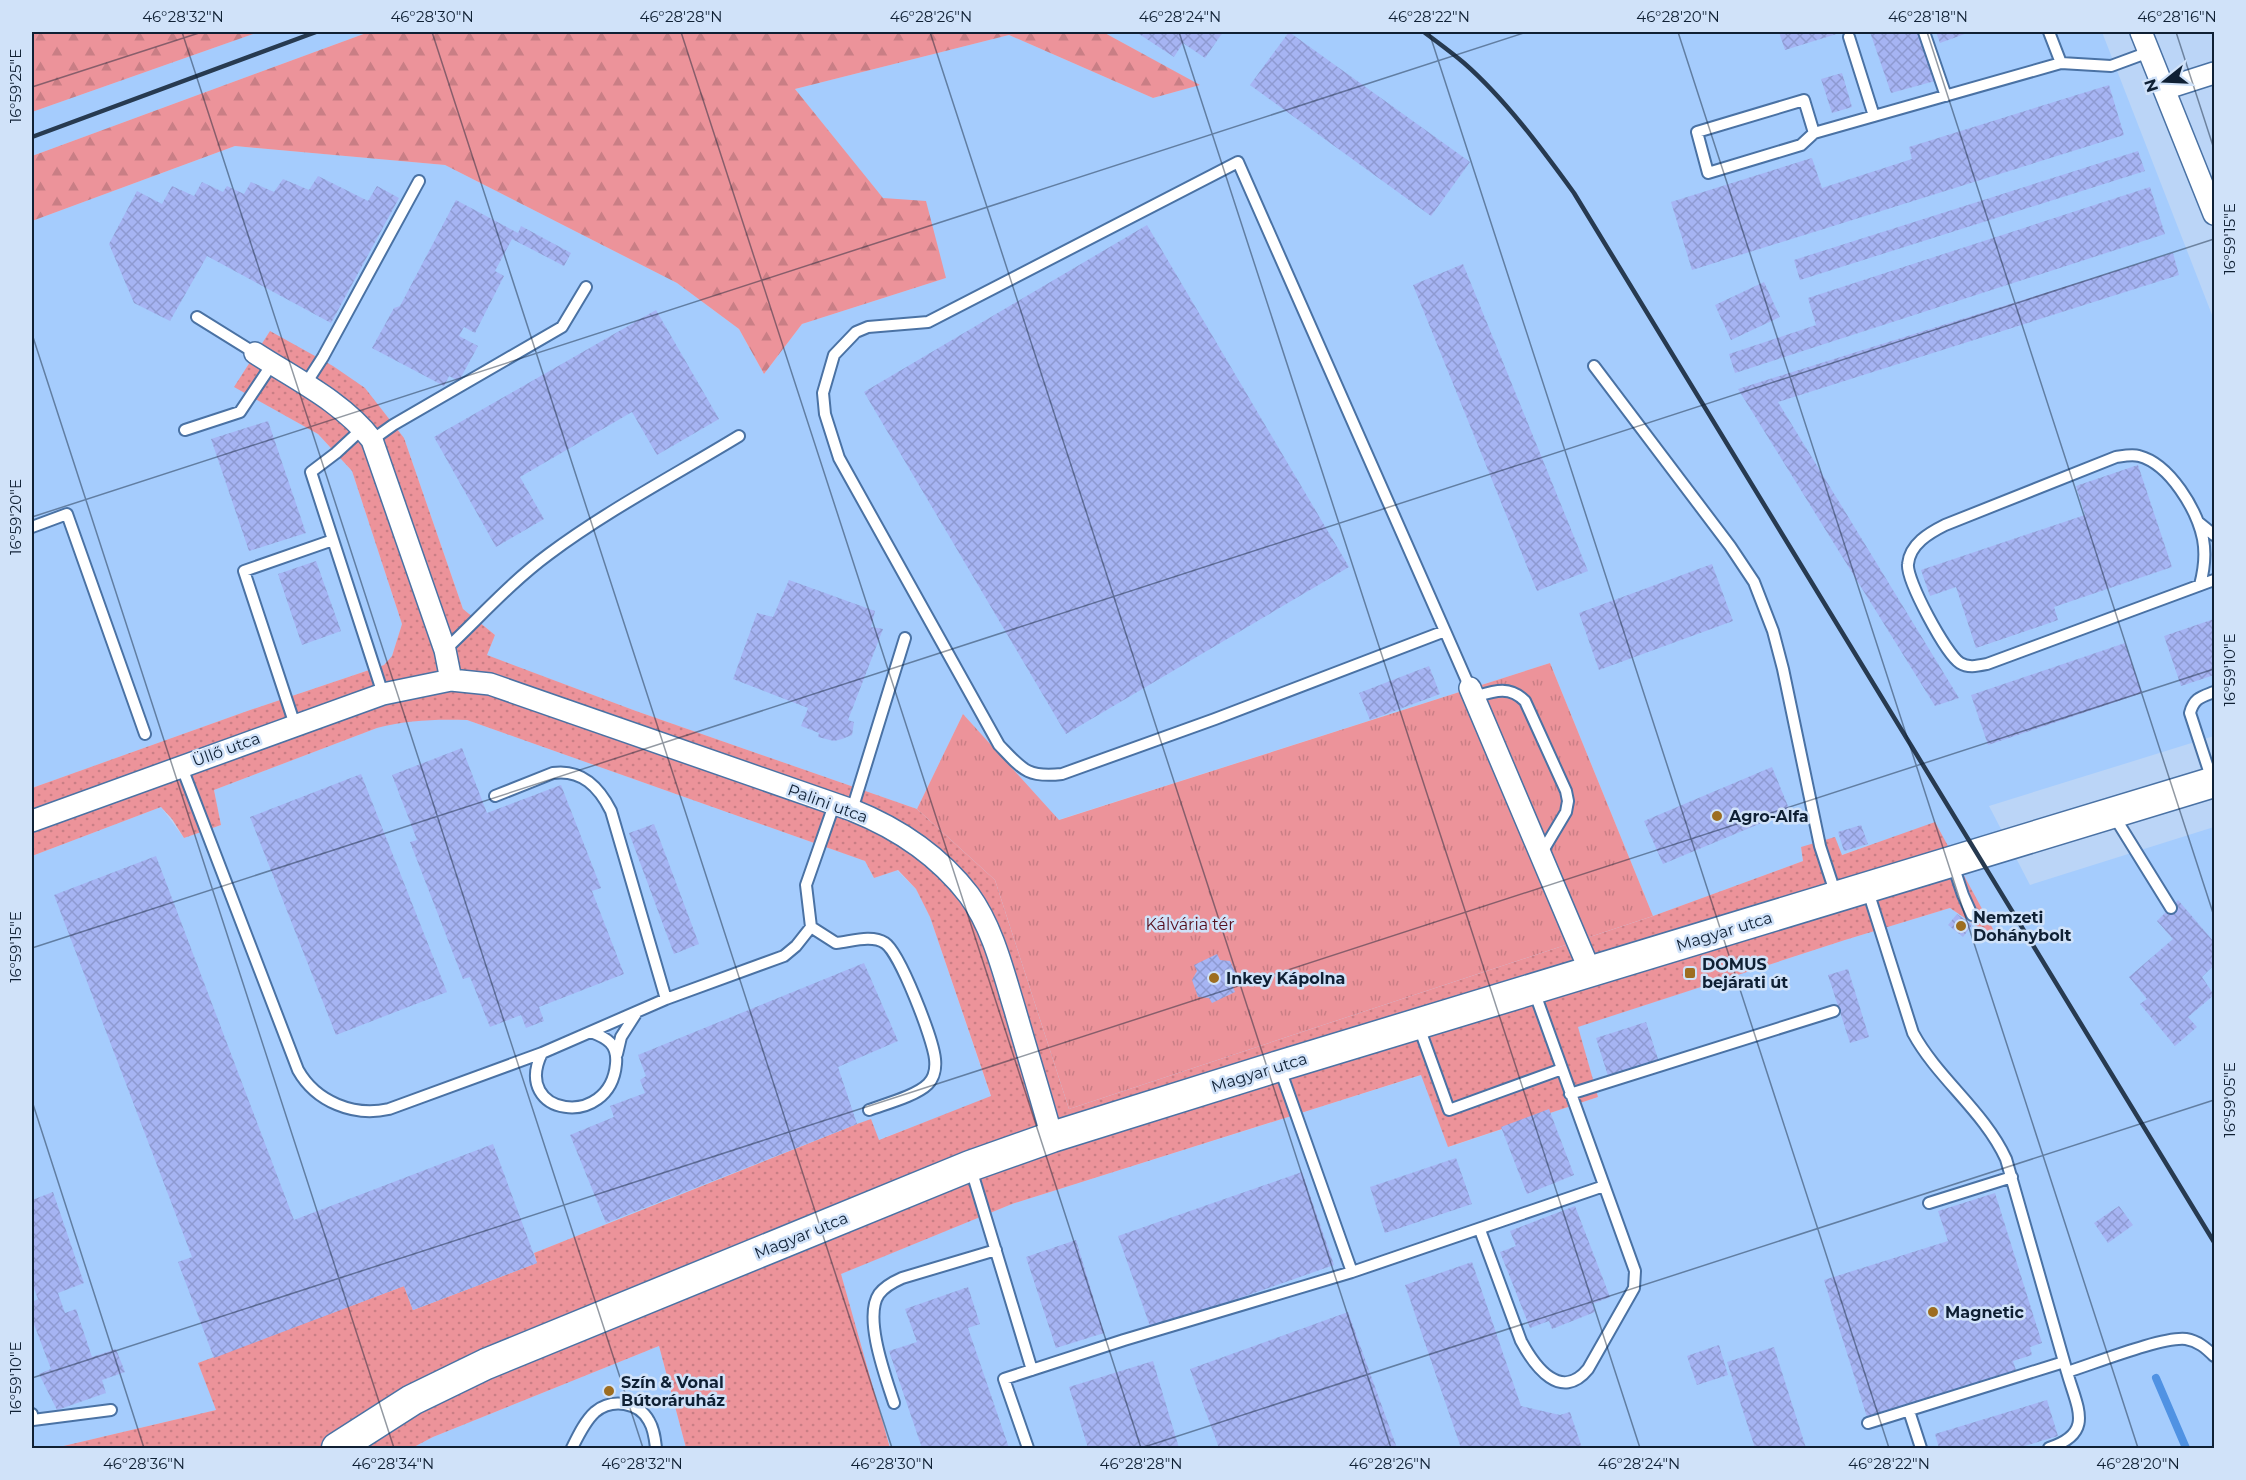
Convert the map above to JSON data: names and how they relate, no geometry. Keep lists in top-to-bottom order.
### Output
{
  "streets": {
    "main road": ["Magyar utca"],
    "street": ["Üllő utca", "Palini utca"]
  },
  "crossings": [
    ["Üllő utca", "Palini utca"],
    ["Palini utca", "Magyar utca"]
  ],
  "parks": ["Kálvária tér"],
  "places": {
    "other": [
      "Agro-Alfa",
      "Nemzeti Dohánybolt",
      "Inkey Kápolna",
      "Magnetic",
      "Szín & Vonal Bútoráruház"
    ],
    "transit": ["DOMUS bejárati út"]
  },
  "north": "left",
  "coordinates": [
    "46°28'32\"N",
    "46°28'30\"N",
    "46°28'28\"N",
    "46°28'26\"N",
    "46°28'24\"N",
    "46°28'22\"N",
    "46°28'20\"N",
    "46°28'18\"N",
    "46°28'16\"N",
    "16°59'25\"E",
    "16°59'15\"E",
    "16°59'20\"E",
    "16°59'10\"E",
    "16°59'05\"E",
    "46°28'36\"N",
    "46°28'34\"N"
  ]
}
